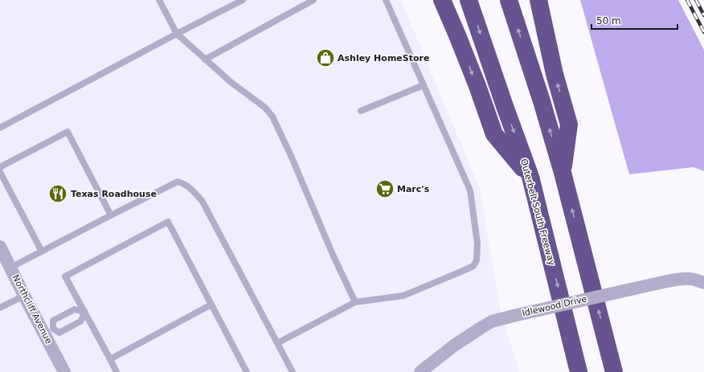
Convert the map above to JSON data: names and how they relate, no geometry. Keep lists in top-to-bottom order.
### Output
{
  "streets": {
    "highway": ["Outerbelt South Freeway"],
    "street": ["Idlewood Drive", "Northcliff Avenue"]
  },
  "places": {
    "shop": ["Ashley HomeStore"],
    "supermarket": ["Marc's"],
    "restaurant": ["Texas Roadhouse"]
  },
  "scale_bar": "50 m"
}
